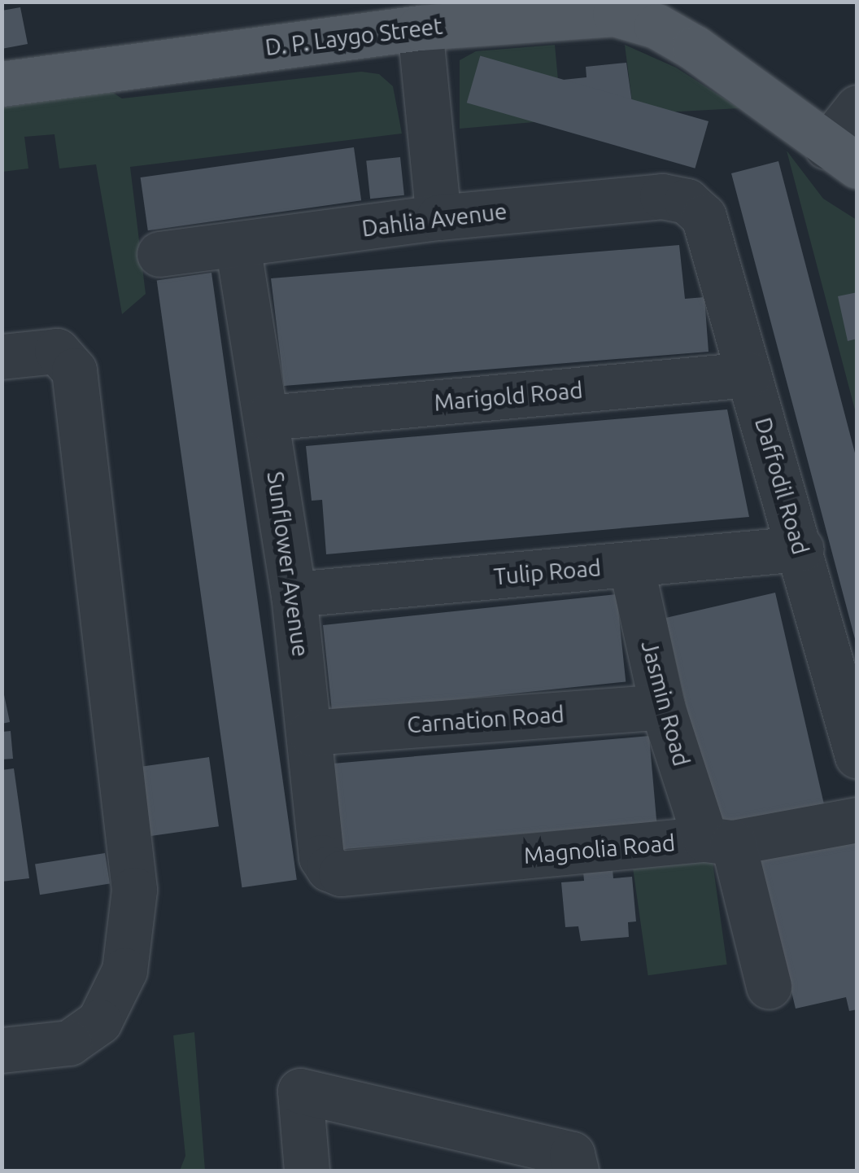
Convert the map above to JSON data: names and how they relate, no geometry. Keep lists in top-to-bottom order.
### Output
{
  "streets": {
    "main road": ["D. P. Laygo Street"],
    "street": [
      "Dahlia Avenue",
      "Marigold Road",
      "Daffodil Road",
      "Sunflower Avenue",
      "Tulip Road",
      "Jasmin Road",
      "Carnation Road",
      "Magnolia Road"
    ]
  },
  "crossings": [
    ["Dahlia Avenue", "Daffodil Road"],
    ["Dahlia Avenue", "Sunflower Avenue"],
    ["Marigold Road", "Daffodil Road"],
    ["Marigold Road", "Sunflower Avenue"],
    ["Daffodil Road", "Tulip Road"],
    ["Sunflower Avenue", "Tulip Road"],
    ["Sunflower Avenue", "Carnation Road"],
    ["Sunflower Avenue", "Magnolia Road"],
    ["Tulip Road", "Jasmin Road"],
    ["Jasmin Road", "Carnation Road"],
    ["Jasmin Road", "Magnolia Road"]
  ]
}
